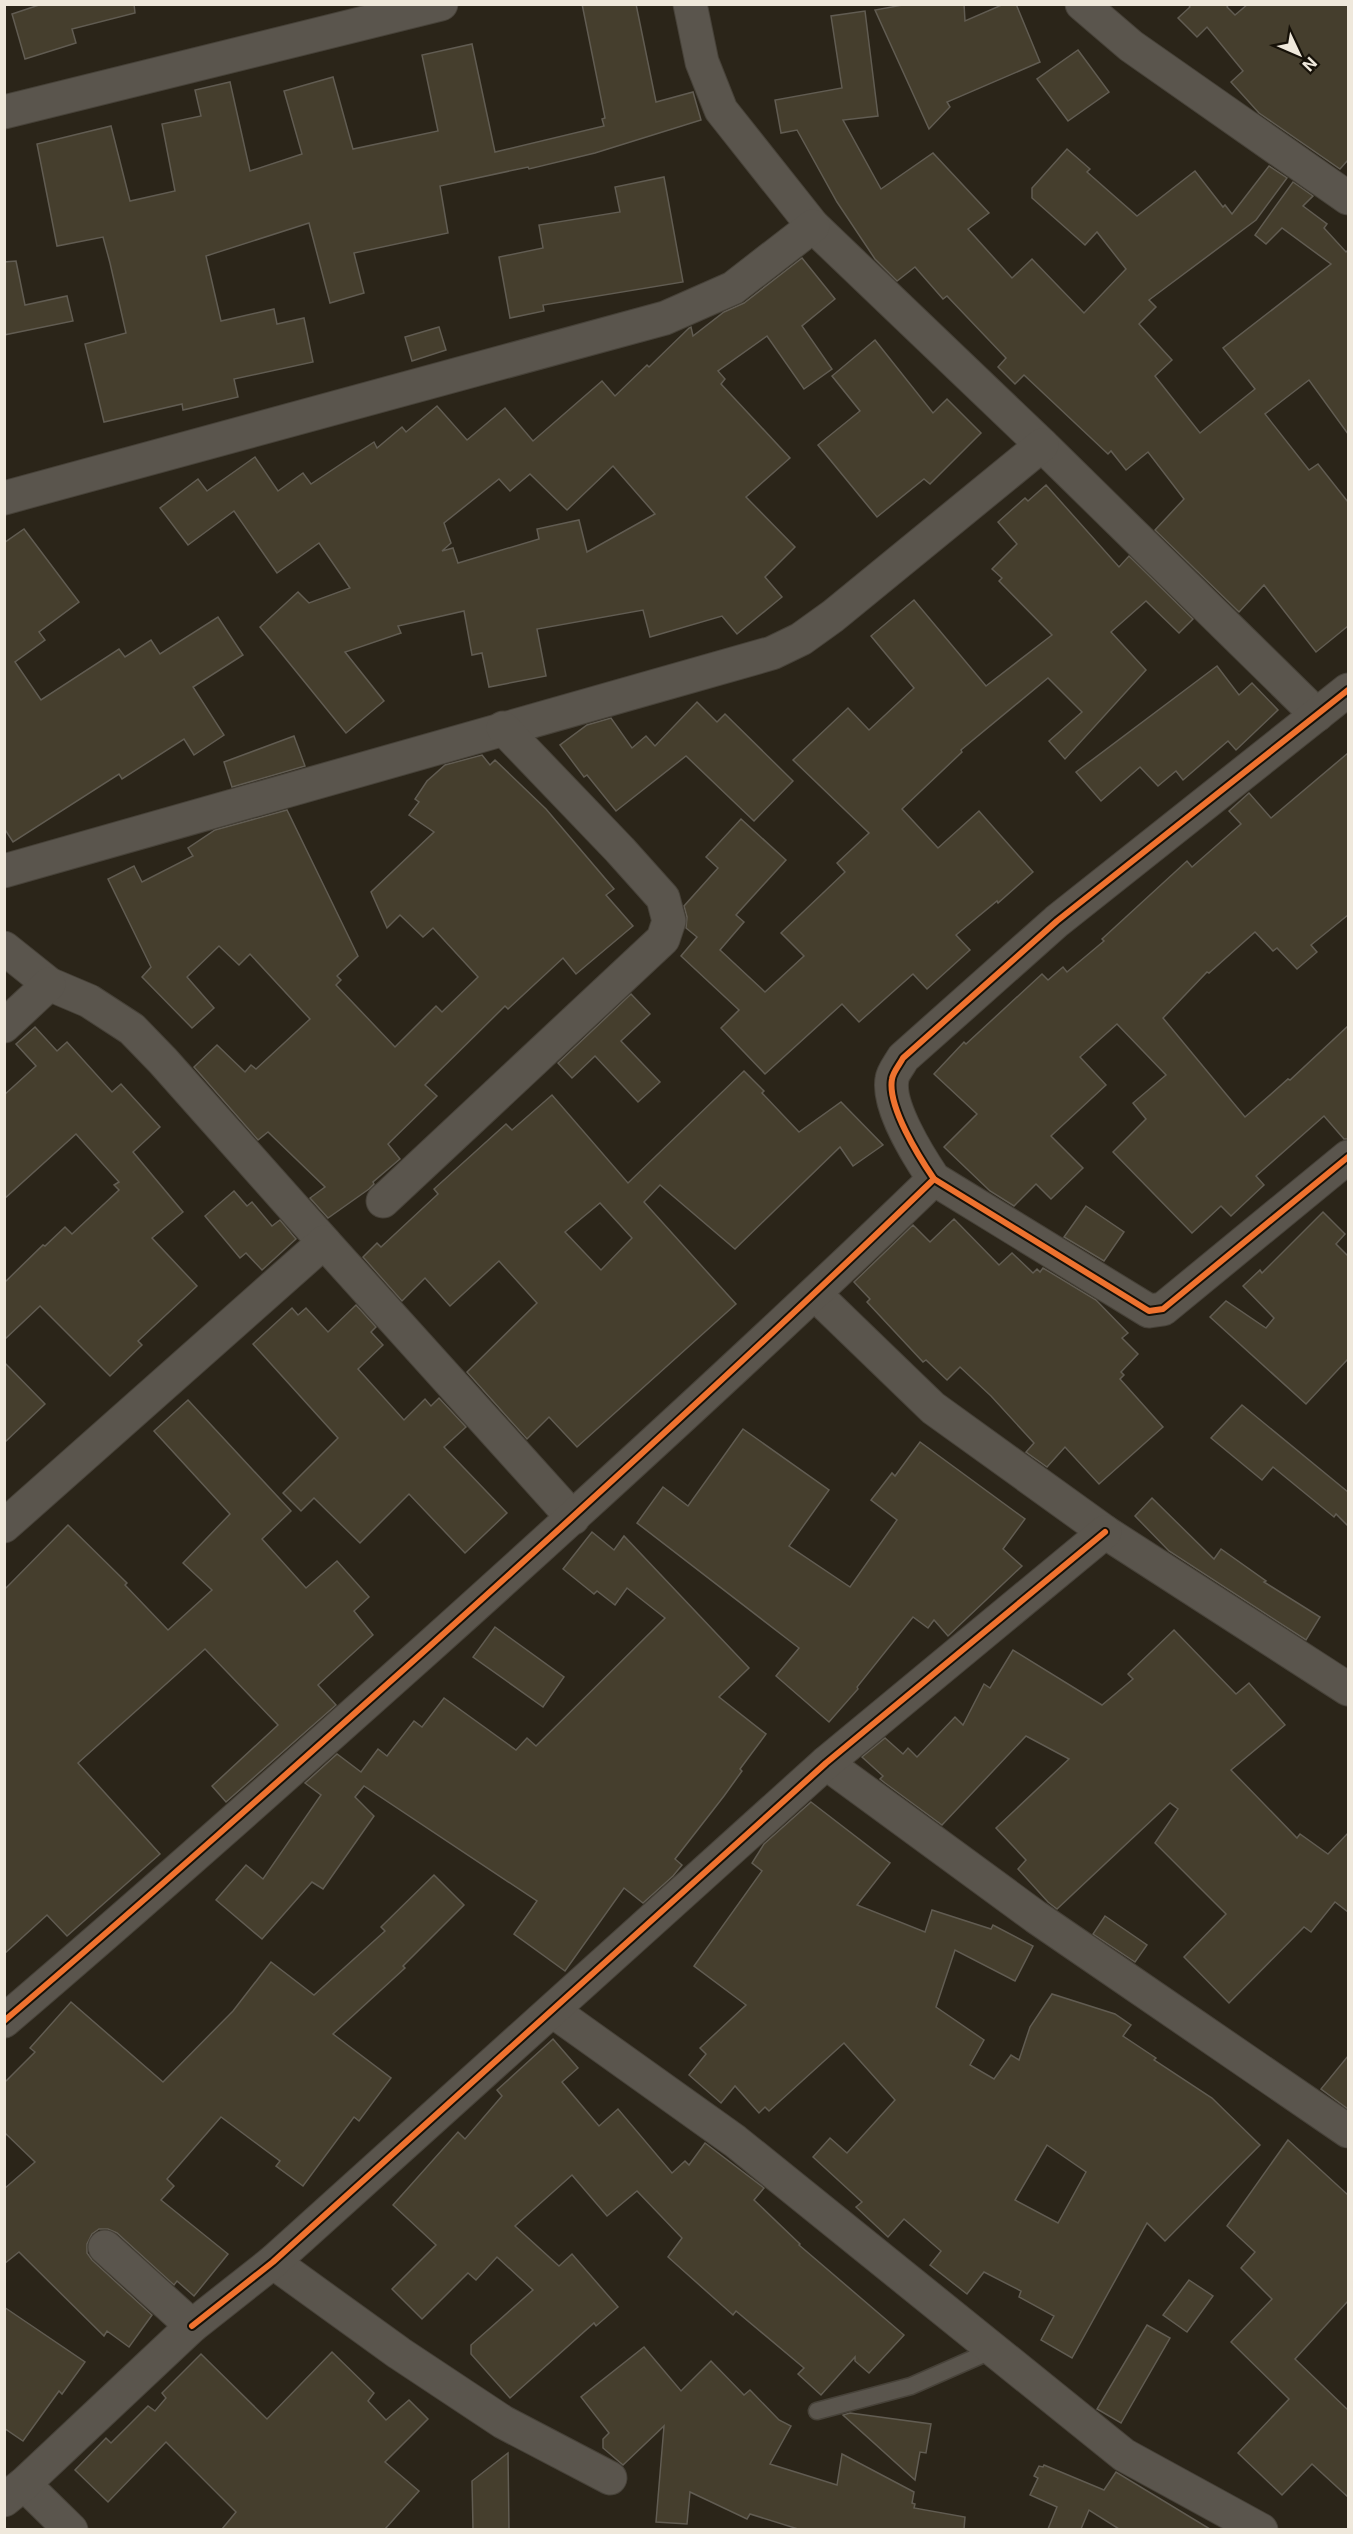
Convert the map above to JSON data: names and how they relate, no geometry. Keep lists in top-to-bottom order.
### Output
{
  "north": "bottom right"
}
